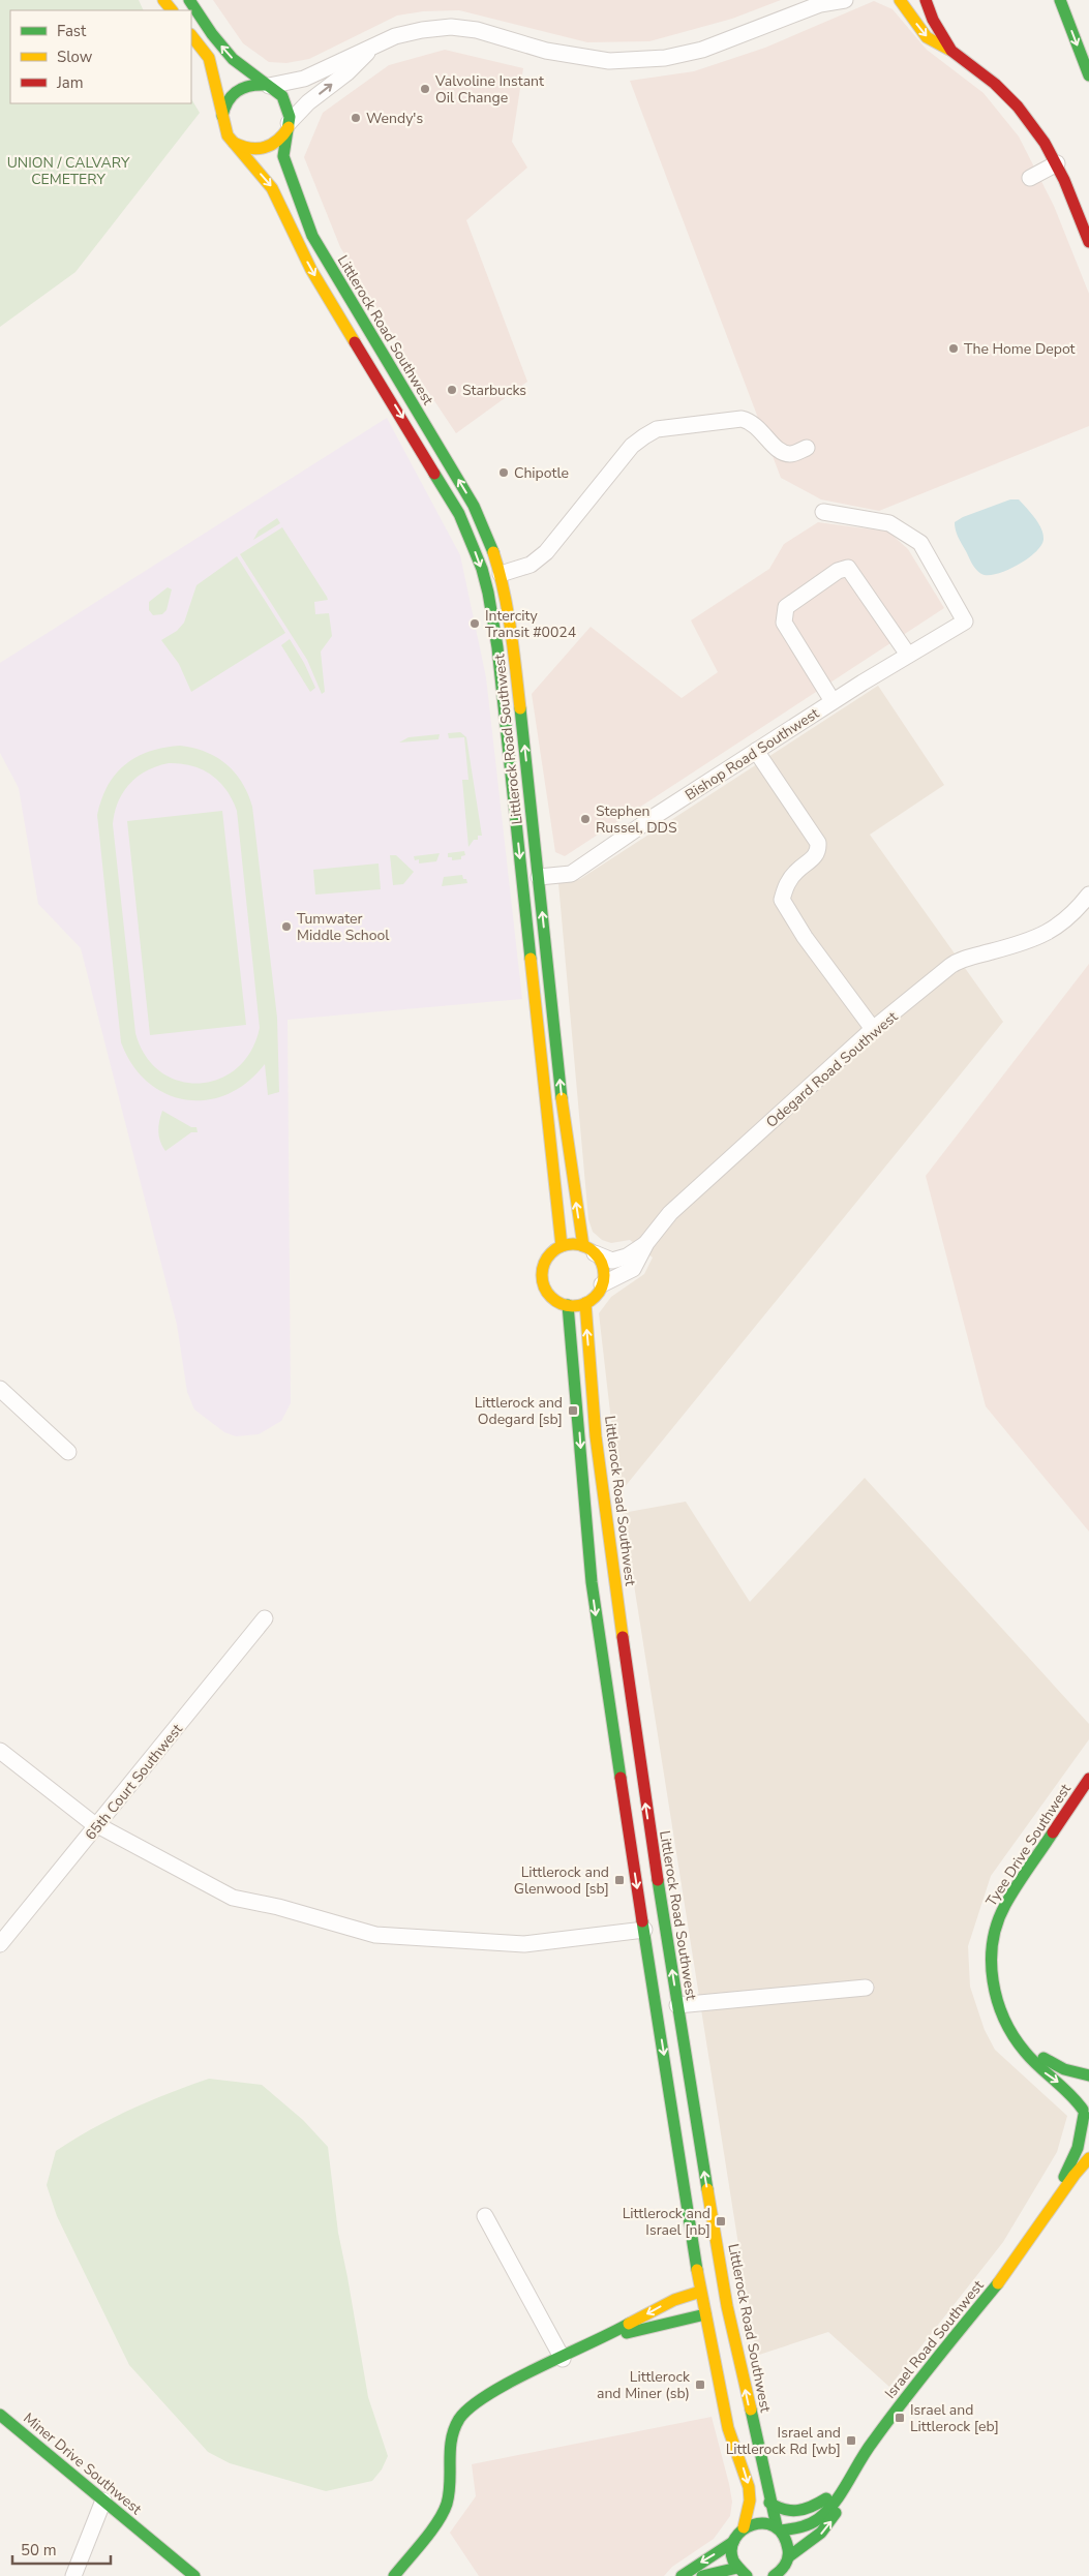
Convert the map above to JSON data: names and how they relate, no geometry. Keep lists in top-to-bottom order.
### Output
{
  "streets": {
    "main road": [
      "Littlerock Road Southwest",
      "Tyee Drive Southwest",
      "Israel Road Southwest",
      "Miner Drive Southwest"
    ],
    "street": ["Bishop Road Southwest", "Odegard Road Southwest", "65th Court Southwest"]
  },
  "crossings": [
    ["Littlerock Road Southwest", "Bishop Road Southwest"],
    ["Littlerock Road Southwest", "Odegard Road Southwest"],
    ["Littlerock Road Southwest", "Israel Road Southwest"],
    ["Tyee Drive Southwest", "Israel Road Southwest"]
  ],
  "parks": ["UNION / CALVARY CEMETERY"],
  "places": {
    "other": [
      "Valvoline Instant Oil Change",
      "Wendy's",
      "The Home Depot",
      "Starbucks",
      "Chipotle",
      "Intercity Transit #0024",
      "Stephen Russel, DDS",
      "Tumwater Middle School"
    ],
    "transit": [
      "Littlerock and Odegard [sb]",
      "Littlerock and Glenwood [sb]",
      "Littlerock and Israel [nb]",
      "Littlerock and Miner (sb)",
      "Israel and Littlerock [eb]",
      "Israel and Littlerock Rd [wb]"
    ]
  },
  "legend": ["Fast", "Slow", "Jam"],
  "scale_bar": "50 m"
}
